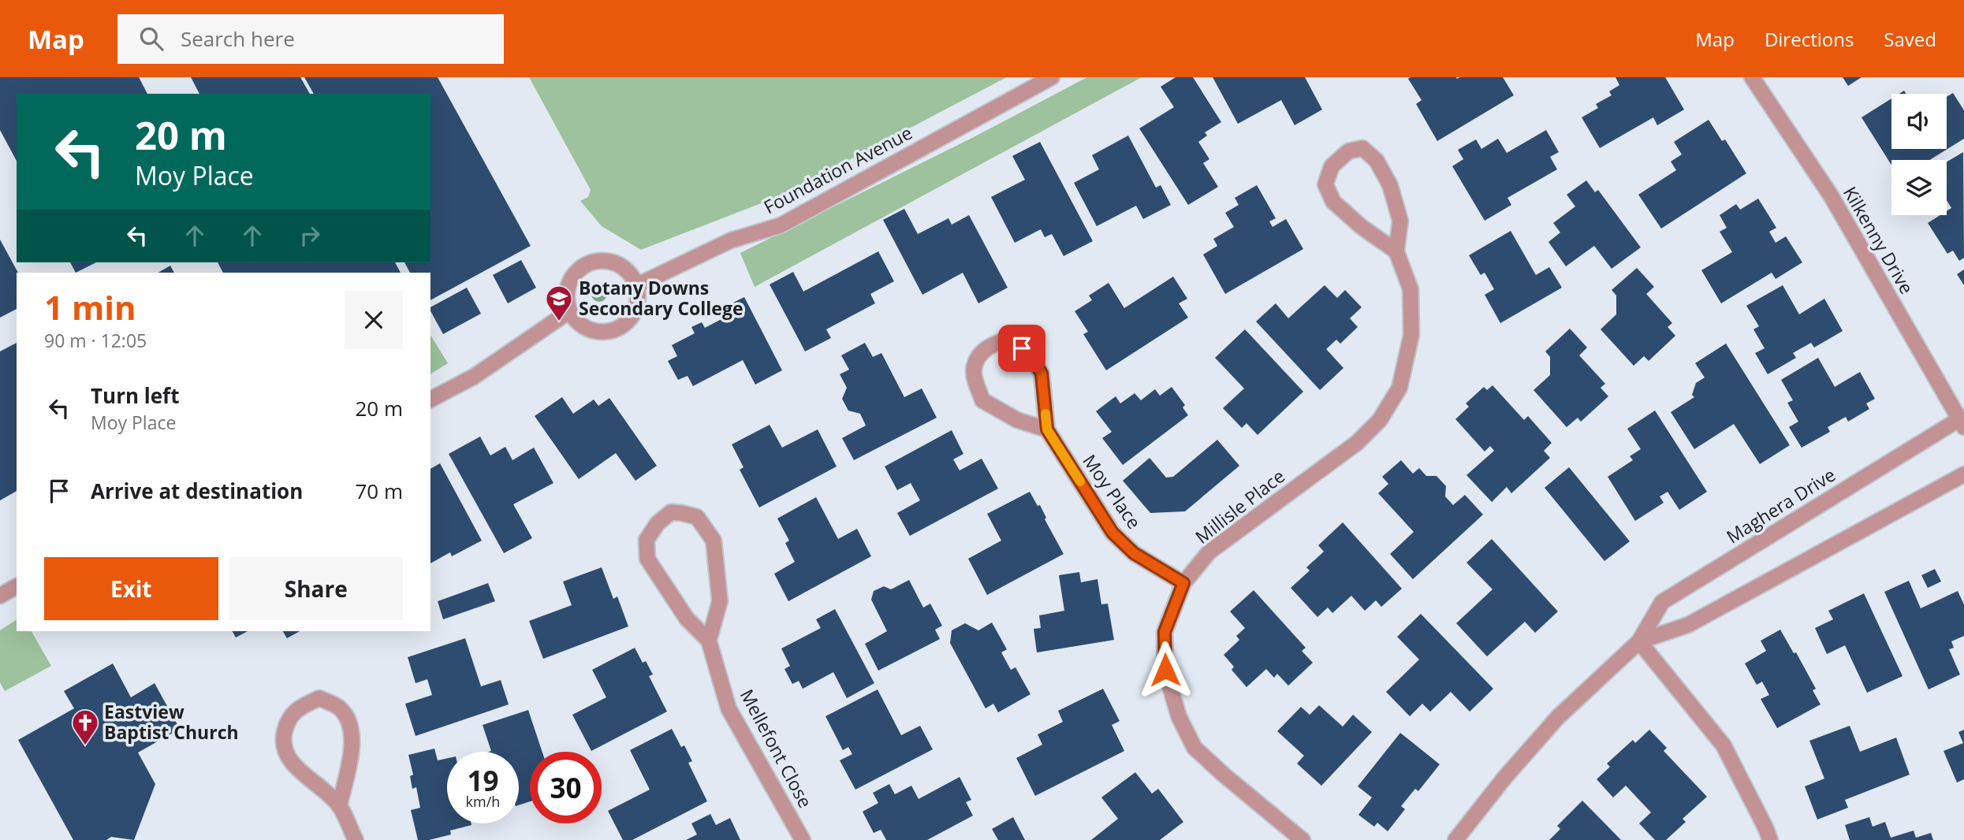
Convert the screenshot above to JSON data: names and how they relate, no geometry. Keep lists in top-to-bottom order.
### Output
{
  "streets": {
    "street": [
      "Foundation Avenue",
      "Kilkenny Drive",
      "Moy Place",
      "Maghera Drive",
      "Millisle Place",
      "Mellefont Close"
    ]
  },
  "crossings": [
    ["Kilkenny Drive", "Maghera Drive"],
    ["Moy Place", "Millisle Place"]
  ],
  "places": {
    "school or university": ["Botany Downs Secondary College"],
    "church": ["Eastview Baptist Church"]
  },
  "page": {
    "header": "Map",
    "search": "Search here",
    "nav": ["Map", "Directions", "Saved"],
    "turn": ["20 m", "Moy Place"],
    "heading": ["1 min", "90 m · 12:05"],
    "list": [
      {
        "name": "Turn left",
        "note": "Moy Place",
        "value": "20 m"
      },
      {
        "name": "Arrive at destination",
        "value": "70 m"
      }
    ],
    "buttons": ["Exit", "Share"],
    "speed": "19 km/h",
    "limit": "30"
  }
}
